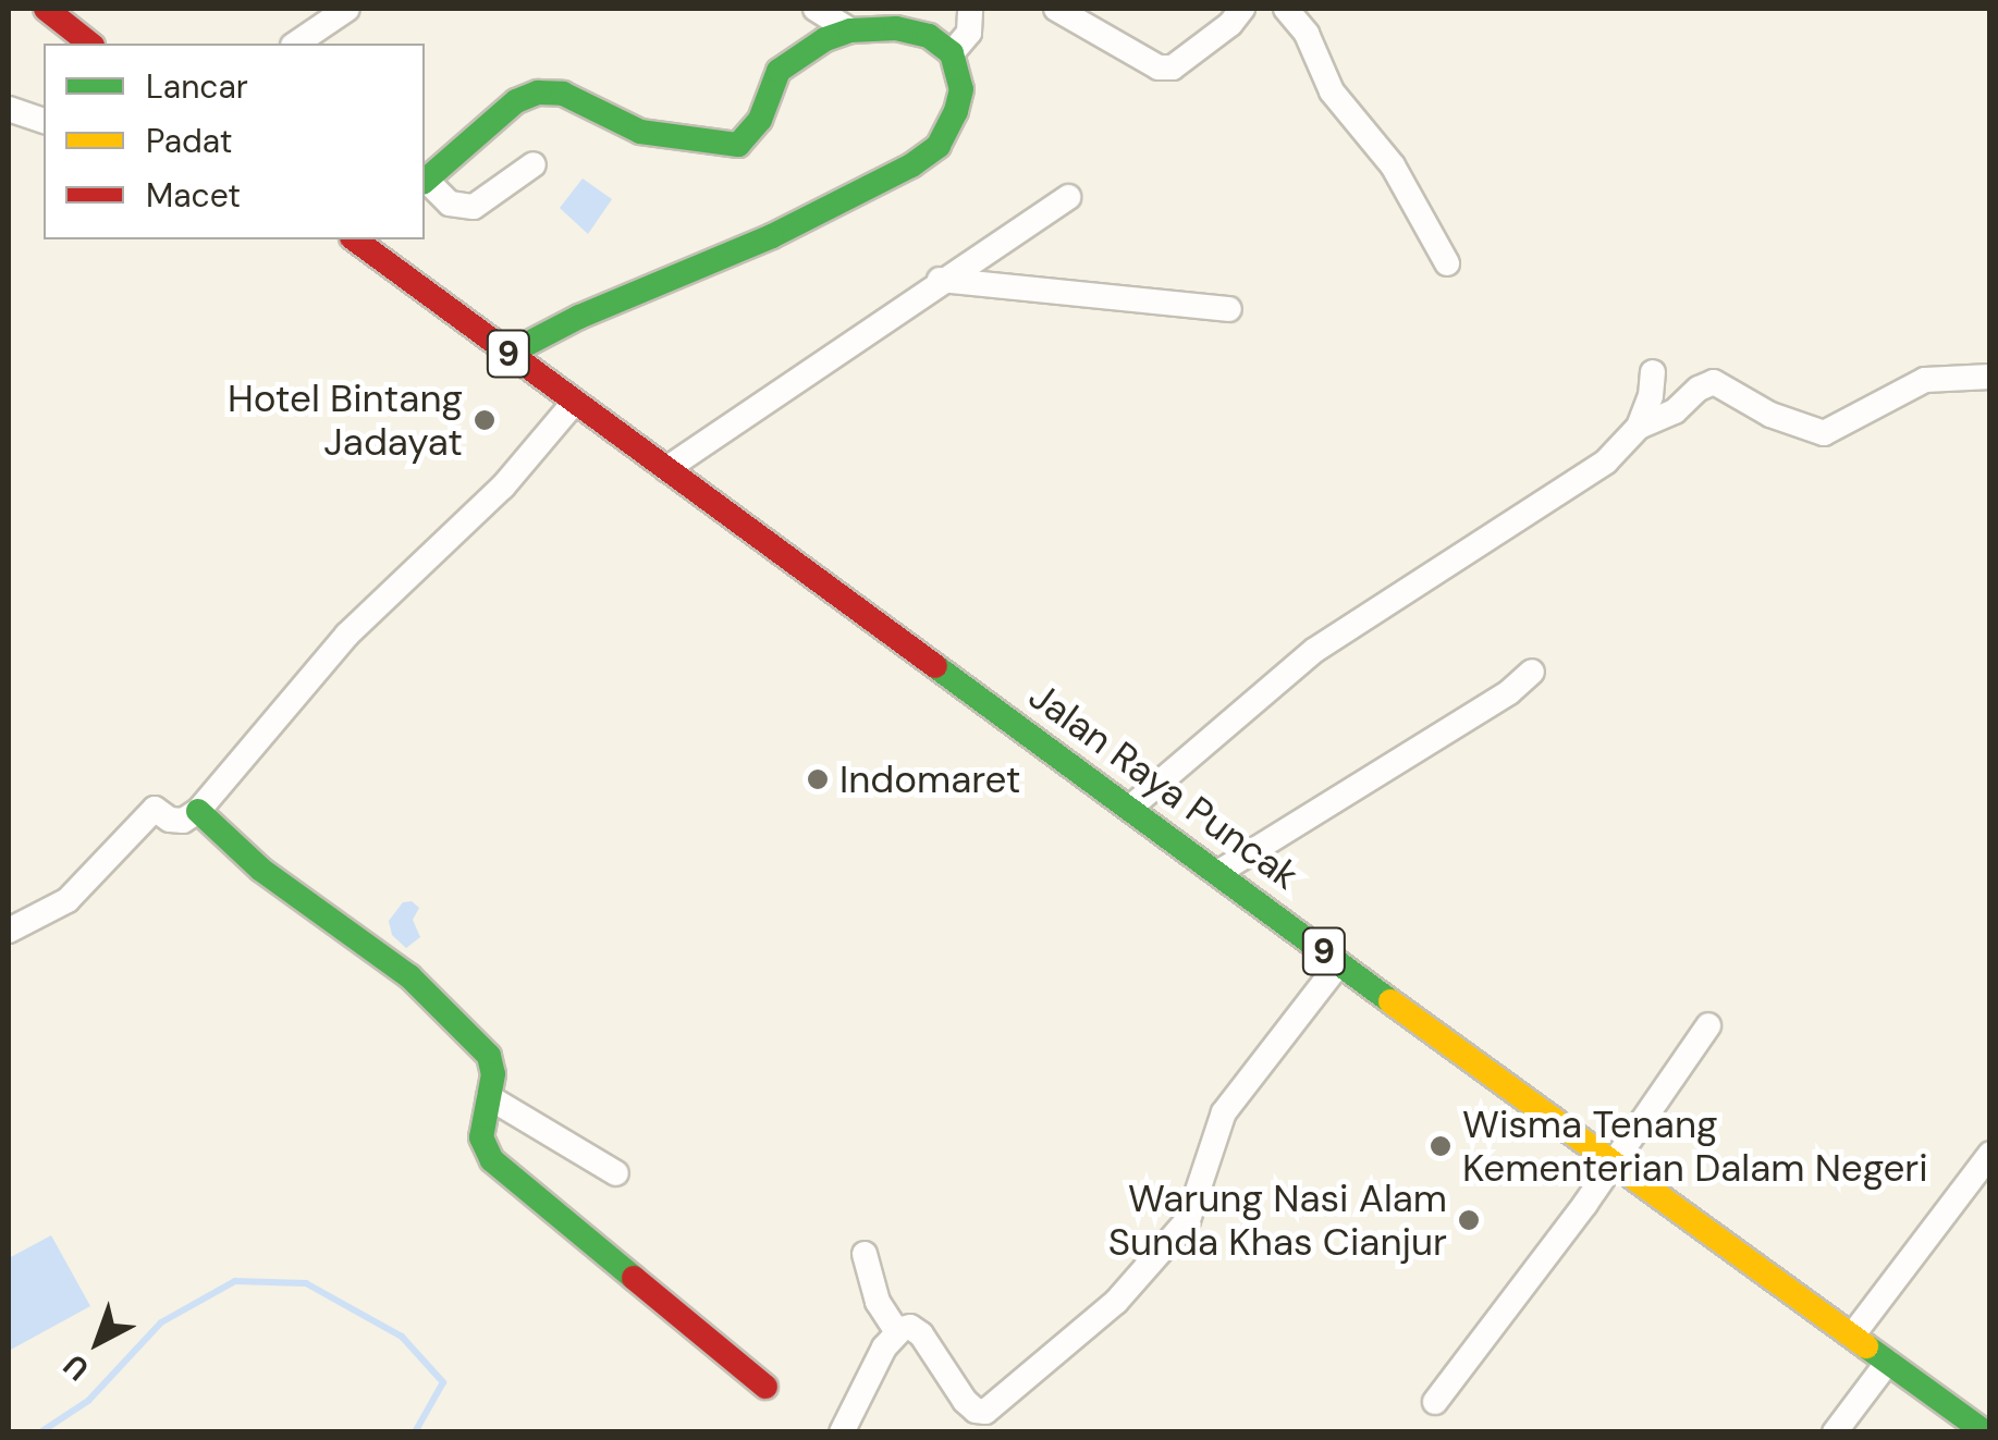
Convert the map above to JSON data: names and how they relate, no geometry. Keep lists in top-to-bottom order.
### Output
{
  "streets": {
    "main road": ["9", "Jalan Raya Puncak"]
  },
  "places": [
    "Hotel Bintang Jadayat",
    "Indomaret",
    "Wisma Tenang Kementerian Dalam Negeri",
    "Warung Nasi Alam Sunda Khas Cianjur"
  ],
  "legend": ["Lancar", "Padat", "Macet"],
  "north": "bottom left"
}
